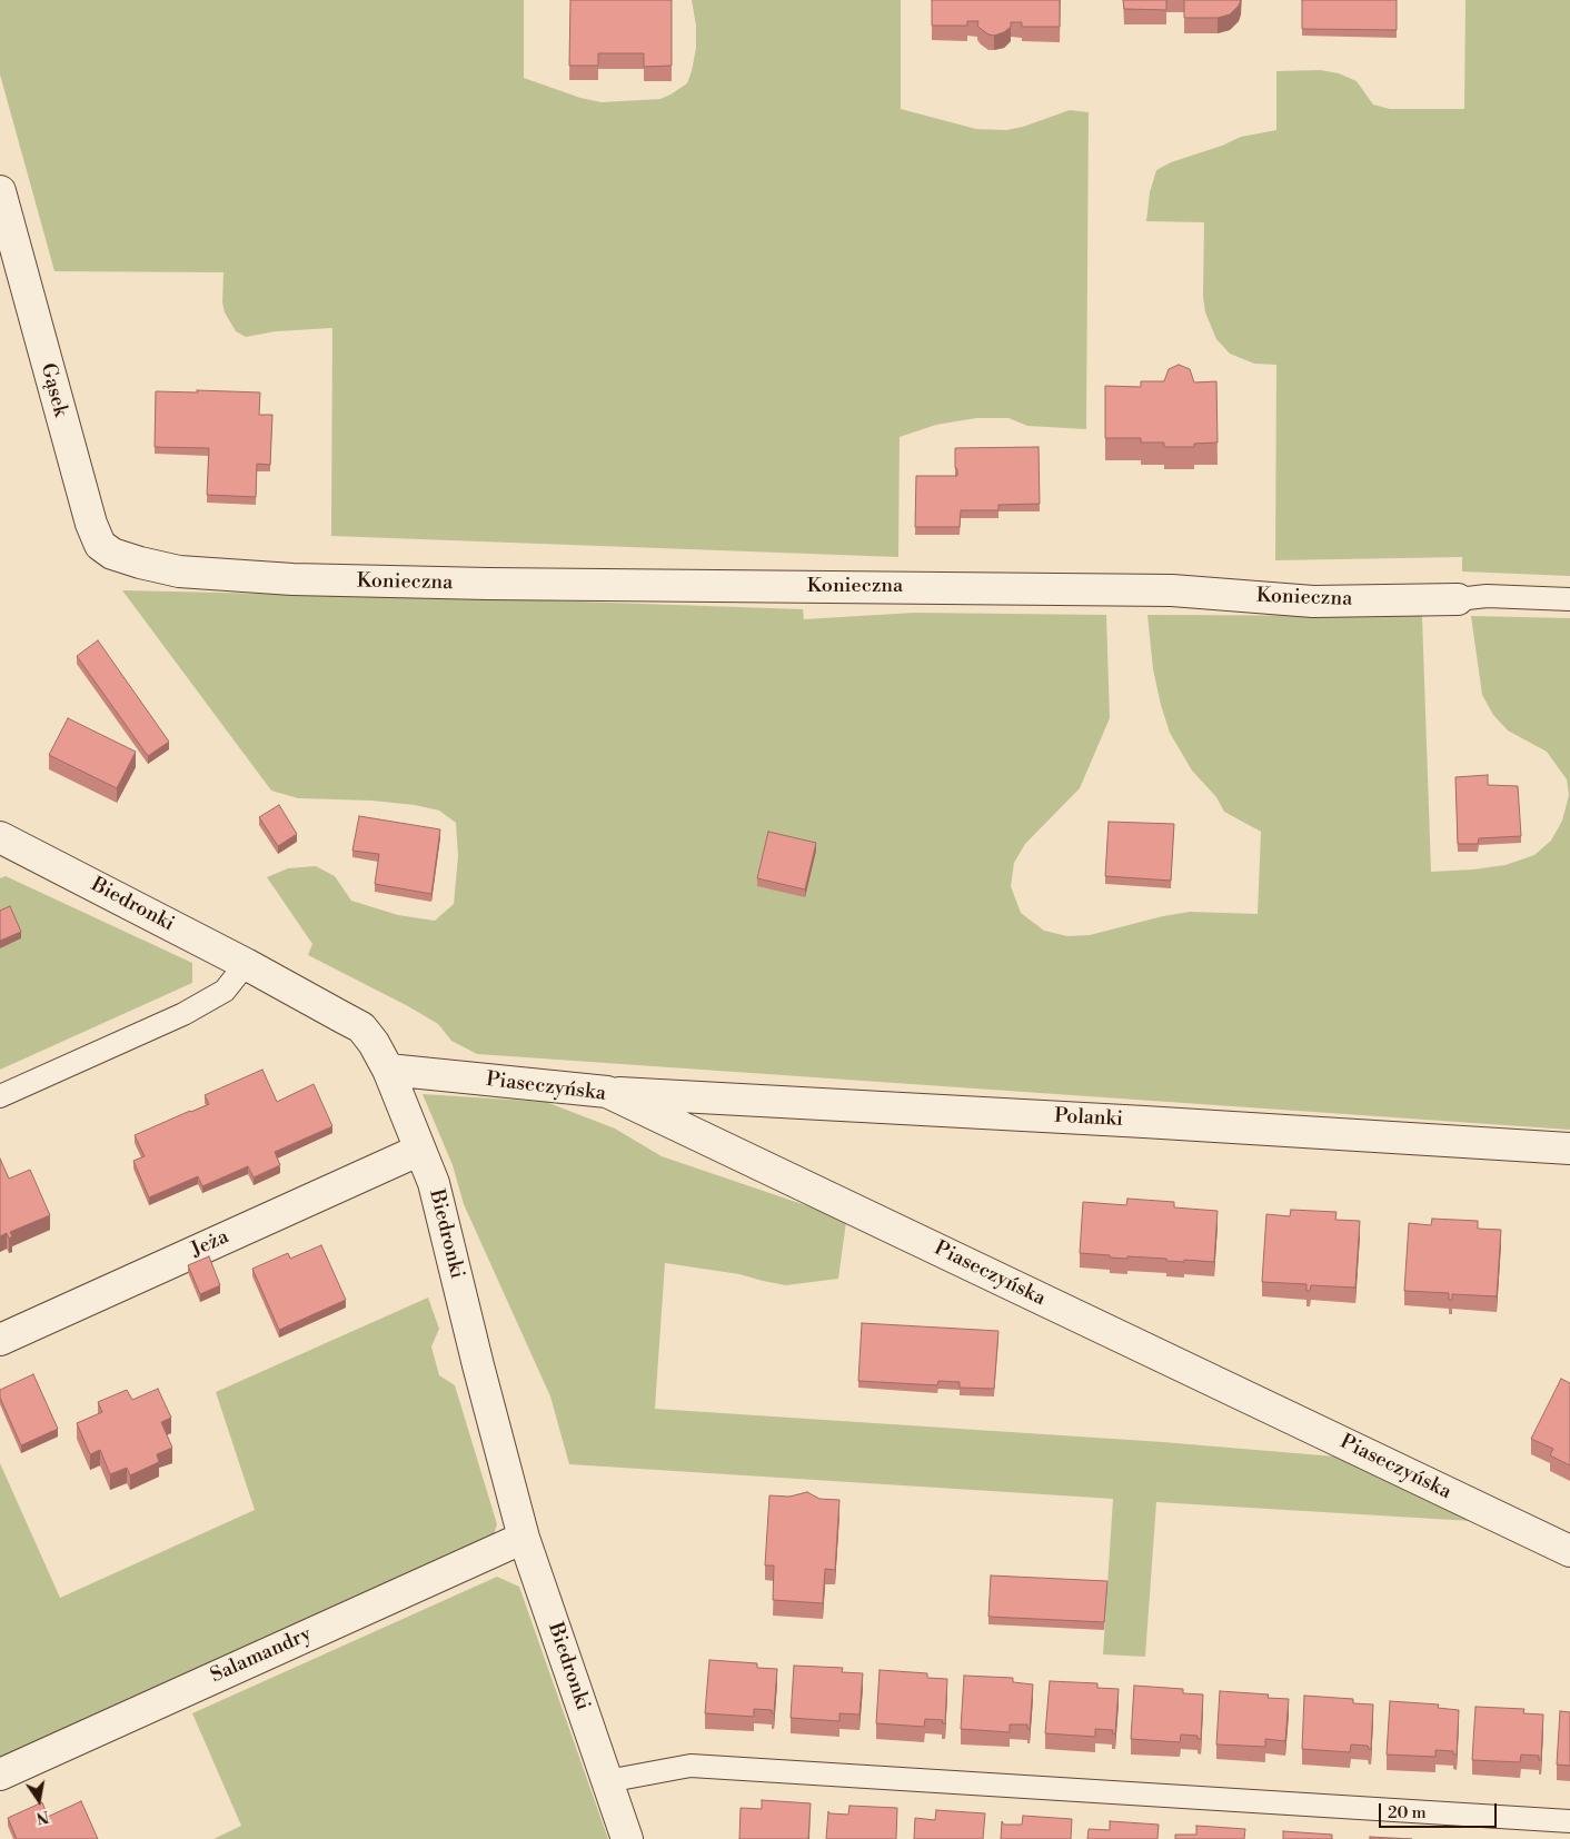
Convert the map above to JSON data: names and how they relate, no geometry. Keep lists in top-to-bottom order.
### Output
{
  "streets": {
    "street": [
      "Gąsek",
      "Konieczna",
      "Biedronki",
      "Piaseczyńska",
      "Polanki",
      "Jeża",
      "Salamandry"
    ]
  },
  "crossings": [
    ["Gąsek", "Konieczna"],
    ["Biedronki", "Piaseczyńska"],
    ["Biedronki", "Jeża"],
    ["Biedronki", "Salamandry"],
    ["Piaseczyńska", "Polanki"]
  ],
  "scale_bar": "20 m",
  "north": "bottom"
}
